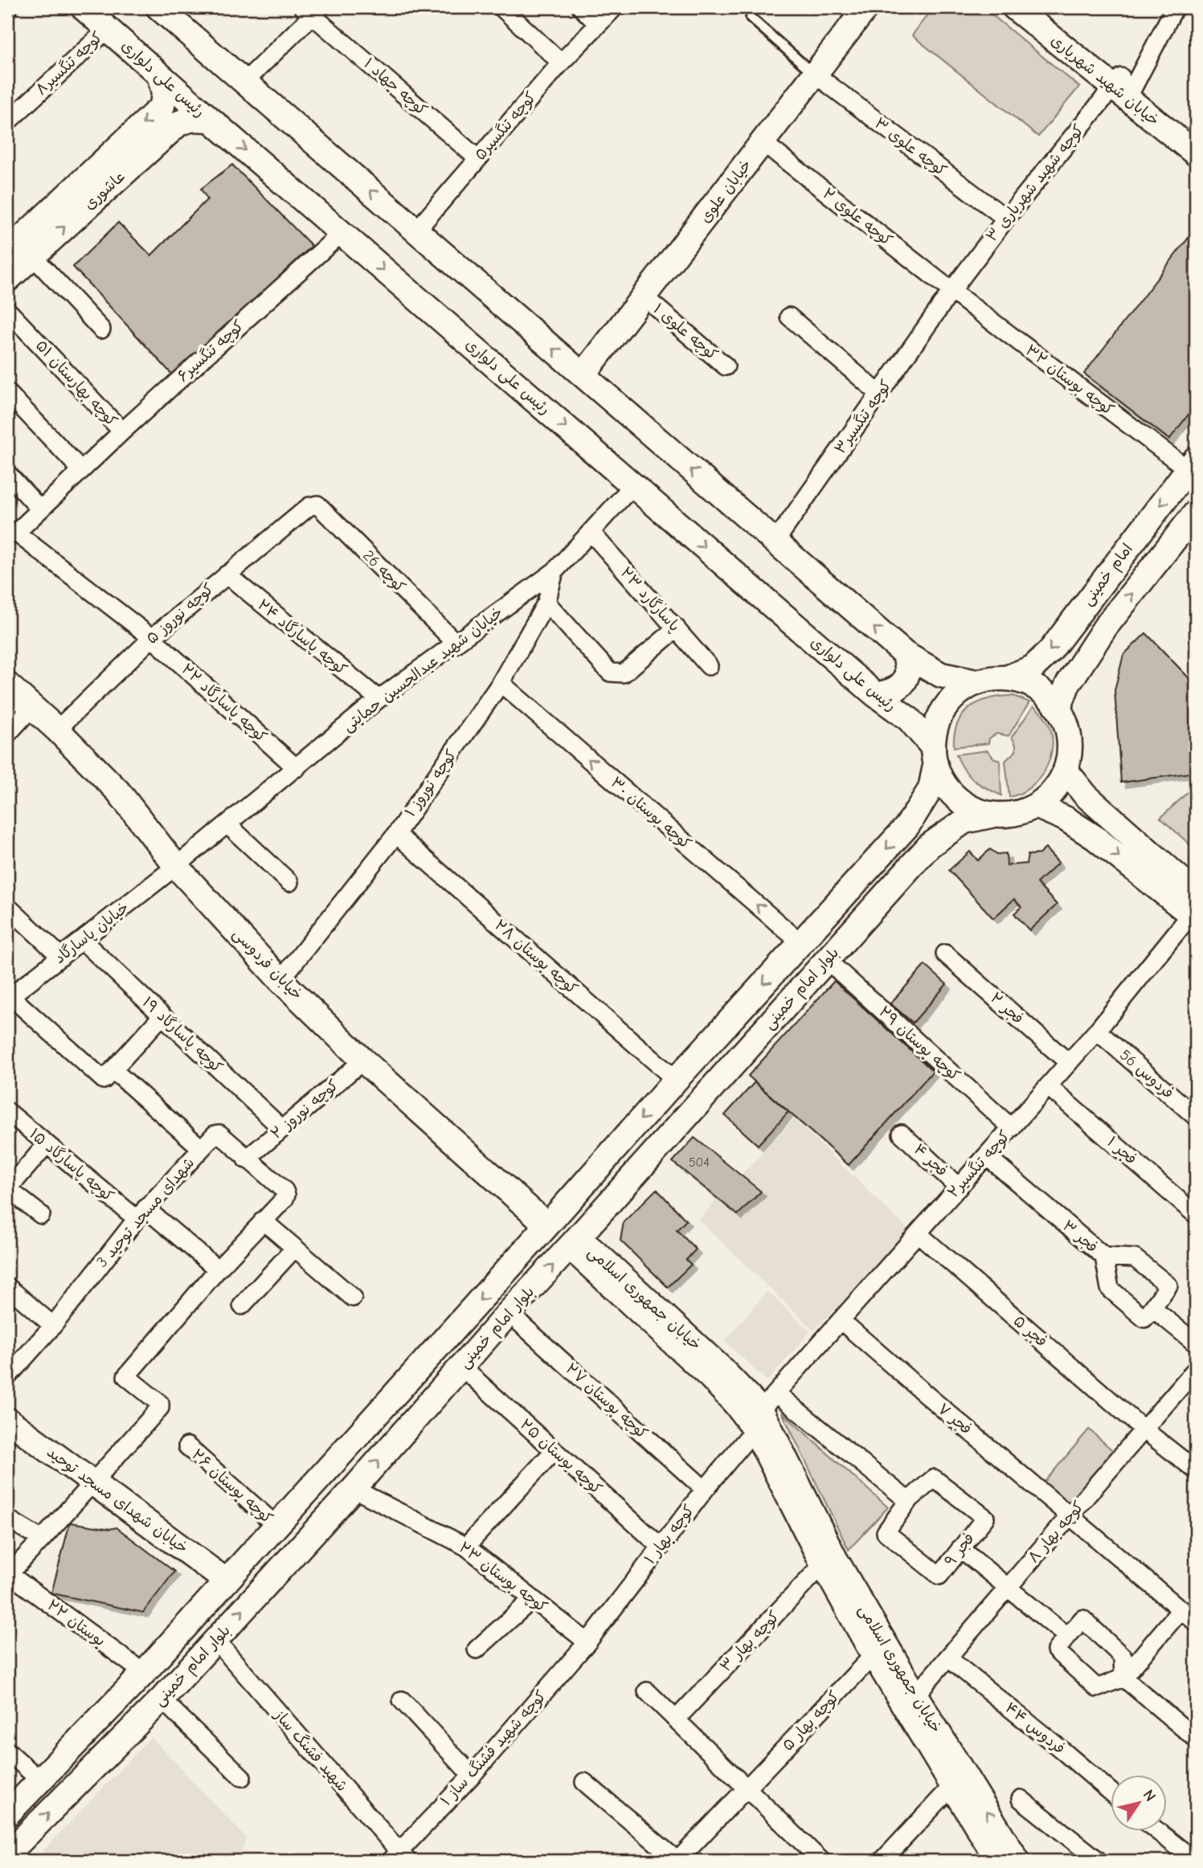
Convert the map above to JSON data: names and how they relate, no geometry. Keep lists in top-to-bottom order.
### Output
{
  "streets": {
    "street": [
      "کوچه تنگسیر۸",
      "رئیس علی دلواری",
      "خیابان شهید شهریاری",
      "کوچه جهاد ۱",
      "کوچه تنگسیر۵",
      "کوچه علوی ۳",
      "کوچه شهید شهریاری ۳",
      "عاشوری",
      "خیابان علوی",
      "کوچه علوی ۲",
      "کوچه علوی ۱",
      "کوچه تنگسیر۶",
      "کوچه بوستان ۳۲",
      "کوچه بهارستان ۵۱",
      "کوچه تنگسیر۳",
      "کوچه 26",
      "امام خمینی",
      "پاسارگارد ۲۳",
      "کوچه نوروز ۵",
      "کوچه پاسارگاد ۲۴",
      "خیابان شهید عبدالحسین حمایتی",
      "کوچه پاسارگاد ۲۲",
      "کوچه نوروز ۱",
      "کوچه بوستان ۳۰",
      "خیابان پاسارگاد",
      "کوچه بوستان ۲۸",
      "خیابان فردوسی",
      "بلوار امام خمینی",
      "فجر ۲",
      "کوچه پاسارگاد ۱۹",
      "کوچه بوستان ۲۹",
      "فردوس 56",
      "کوچه نوروز ۲",
      "فجر ۱",
      "فجر ۴",
      "کوچه تنگسیر۲",
      "کوچه پاسارگاد ۱۵",
      "شهدای مسجد توحید 3",
      "فجر ۳",
      "خیابان جمهوری اسلامی",
      "فجر ۵",
      "کوچه بوستان ۲۷",
      "فجر ۷",
      "کوچه بوستان ۲۵",
      "کوچه بوستان ۲۶",
      "خیابان شهدای مسجد توحید",
      "کوچه بهار ۸",
      "کوچه بهار ۱",
      "فجر ۹",
      "کوچه بوستان ۲۳",
      "بوستان ۲۲",
      "کوچه بهار ۳",
      "کوچه بهار ۵",
      "فردوس ۴۴",
      "کوچه شهید فشنگ ساز ۱",
      "شهید فشنگ ساز"
    ]
  },
  "crossings": [
    ["کوچه تنگسیر۸", "رئیس علی دلواری"],
    ["رئیس علی دلواری", "عاشوری"],
    ["رئیس علی دلواری", "کوچه تنگسیر۶"],
    ["رئیس علی دلواری", "امام خمینی"],
    ["رئیس علی دلواری", "خیابان شهید عبدالحسین حمایتی"],
    ["رئیس علی دلواری", "بلوار امام خمینی"],
    ["خیابان شهید شهریاری", "کوچه شهید شهریاری ۳"],
    ["کوچه جهاد ۱", "کوچه تنگسیر۵"],
    ["کوچه علوی ۳", "کوچه شهید شهریاری ۳"],
    ["کوچه علوی ۳", "خیابان علوی"],
    ["کوچه شهید شهریاری ۳", "کوچه علوی ۲"],
    ["کوچه شهید شهریاری ۳", "کوچه بوستان ۳۲"],
    ["کوچه شهید شهریاری ۳", "کوچه تنگسیر۳"],
    ["خیابان علوی", "کوچه علوی ۲"],
    ["خیابان علوی", "کوچه علوی ۱"],
    ["کوچه علوی ۲", "کوچه بوستان ۳۲"],
    ["کوچه علوی ۲", "کوچه تنگسیر۳"],
    ["کوچه تنگسیر۶", "کوچه بهارستان ۵۱"],
    ["کوچه تنگسیر۶", "کوچه پاسارگاد ۲۲"],
    ["کوچه بوستان ۳۲", "کوچه تنگسیر۳"],
    ["کوچه بوستان ۳۲", "امام خمینی"],
    ["کوچه 26", "کوچه نوروز ۵"],
    ["کوچه 26", "خیابان شهید عبدالحسین حمایتی"],
    ["امام خمینی", "بلوار امام خمینی"],
    ["پاسارگارد ۲۳", "خیابان شهید عبدالحسین حمایتی"],
    ["کوچه نوروز ۵", "کوچه پاسارگاد ۲۴"],
    ["کوچه نوروز ۵", "کوچه پاسارگاد ۲۲"],
    ["کوچه نوروز ۵", "خیابان فردوسی"],
    ["کوچه پاسارگاد ۲۴", "خیابان شهید عبدالحسین حمایتی"],
    ["خیابان شهید عبدالحسین حمایتی", "کوچه پاسارگاد ۲۲"],
    ["خیابان شهید عبدالحسین حمایتی", "کوچه نوروز ۱"],
    ["خیابان شهید عبدالحسین حمایتی", "خیابان پاسارگاد"],
    ["خیابان شهید عبدالحسین حمایتی", "خیابان فردوسی"],
    ["کوچه نوروز ۱", "کوچه بوستان ۳۰"],
    ["کوچه نوروز ۱", "کوچه بوستان ۲۸"],
    ["کوچه نوروز ۱", "خیابان فردوسی"],
    ["کوچه بوستان ۳۰", "بلوار امام خمینی"],
    ["خیابان پاسارگاد", "خیابان فردوسی"],
    ["خیابان پاسارگاد", "کوچه پاسارگاد ۱۹"],
    ["کوچه بوستان ۲۸", "بلوار امام خمینی"],
    ["خیابان فردوسی", "بلوار امام خمینی"],
    ["خیابان فردوسی", "کوچه نوروز ۲"],
    ["بلوار امام خمینی", "کوچه بوستان ۲۹"],
    ["بلوار امام خمینی", "خیابان جمهوری اسلامی"],
    ["بلوار امام خمینی", "کوچه بوستان ۲۷"],
    ["بلوار امام خمینی", "کوچه بوستان ۲۵"],
    ["بلوار امام خمینی", "کوچه بوستان ۲۶"],
    ["بلوار امام خمینی", "خیابان شهدای مسجد توحید"],
    ["بلوار امام خمینی", "کوچه بوستان ۲۳"],
    ["بلوار امام خمینی", "بوستان ۲۲"],
    ["بلوار امام خمینی", "شهید فشنگ ساز"],
    ["فجر ۲", "کوچه تنگسیر۲"],
    ["کوچه پاسارگاد ۱۹", "کوچه نوروز ۲"],
    ["کوچه بوستان ۲۹", "کوچه تنگسیر۲"],
    ["فردوس 56", "کوچه تنگسیر۲"],
    ["کوچه نوروز ۲", "شهدای مسجد توحید 3"],
    ["فجر ۱", "کوچه تنگسیر۲"],
    ["فجر ۴", "کوچه تنگسیر۲"],
    ["کوچه تنگسیر۲", "فجر ۳"],
    ["کوچه تنگسیر۲", "خیابان جمهوری اسلامی"],
    ["کوچه تنگسیر۲", "فجر ۵"],
    ["کوچه تنگسیر۲", "فجر ۷"],
    ["کوچه تنگسیر۲", "کوچه بهار ۱"],
    ["کوچه پاسارگاد ۱۵", "شهدای مسجد توحید 3"],
    ["خیابان جمهوری اسلامی", "کوچه بهار ۸"],
    ["خیابان جمهوری اسلامی", "کوچه بهار ۱"],
    ["خیابان جمهوری اسلامی", "کوچه بهار ۳"],
    ["خیابان جمهوری اسلامی", "کوچه بهار ۵"],
    ["فجر ۵", "کوچه بهار ۸"],
    ["کوچه بوستان ۲۷", "کوچه بهار ۱"],
    ["فجر ۷", "کوچه بهار ۸"],
    ["کوچه بوستان ۲۵", "کوچه بهار ۱"],
    ["کوچه بهار ۸", "فردوس ۴۴"],
    ["کوچه بهار ۱", "کوچه بوستان ۲۳"],
    ["کوچه بهار ۱", "کوچه شهید فشنگ ساز ۱"],
    ["کوچه بوستان ۲۳", "کوچه شهید فشنگ ساز ۱"],
    ["کوچه شهید فشنگ ساز ۱", "شهید فشنگ ساز"]
  ],
  "one_way": ["کوچه بوستان ۳۰"],
  "house_numbers": ["504"],
  "north": "top right"
}
